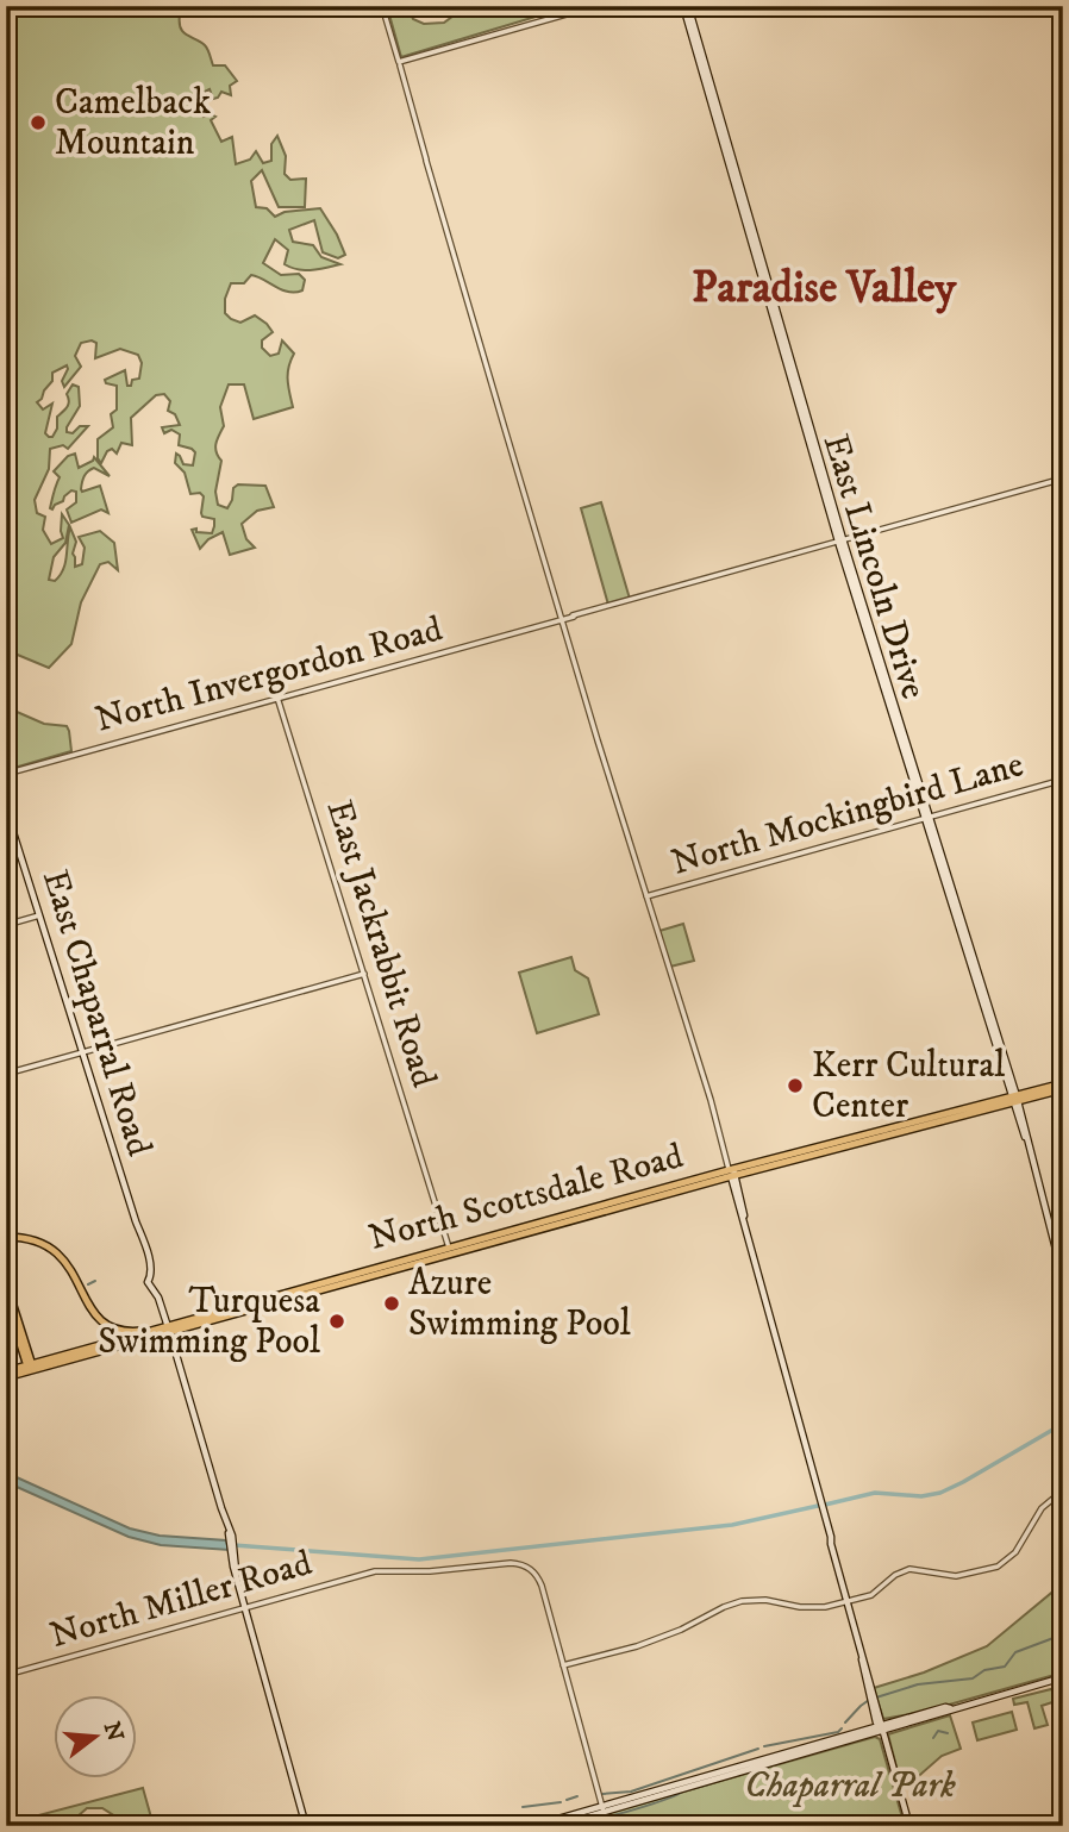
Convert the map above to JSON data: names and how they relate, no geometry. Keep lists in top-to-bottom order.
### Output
{
  "streets": {
    "main road": ["East Lincoln Drive", "East Chaparral Road", "North Scottsdale Road"],
    "street": [
      "North Invergordon Road",
      "North Mockingbird Lane",
      "East Jackrabbit Road",
      "North Miller Road"
    ]
  },
  "crossings": [
    ["East Lincoln Drive", "North Invergordon Road"],
    ["East Lincoln Drive", "North Mockingbird Lane"],
    ["East Lincoln Drive", "North Scottsdale Road"],
    ["North Invergordon Road", "East Jackrabbit Road"],
    ["East Jackrabbit Road", "North Scottsdale Road"],
    ["East Chaparral Road", "North Scottsdale Road"],
    ["East Chaparral Road", "North Miller Road"]
  ],
  "districts": ["Paradise Valley"],
  "parks": ["Chaparral Park"],
  "places": [
    "Camelback Mountain",
    "Kerr Cultural Center",
    "Azure Swimming Pool",
    "Turquesa Swimming Pool"
  ],
  "north": "right"
}
